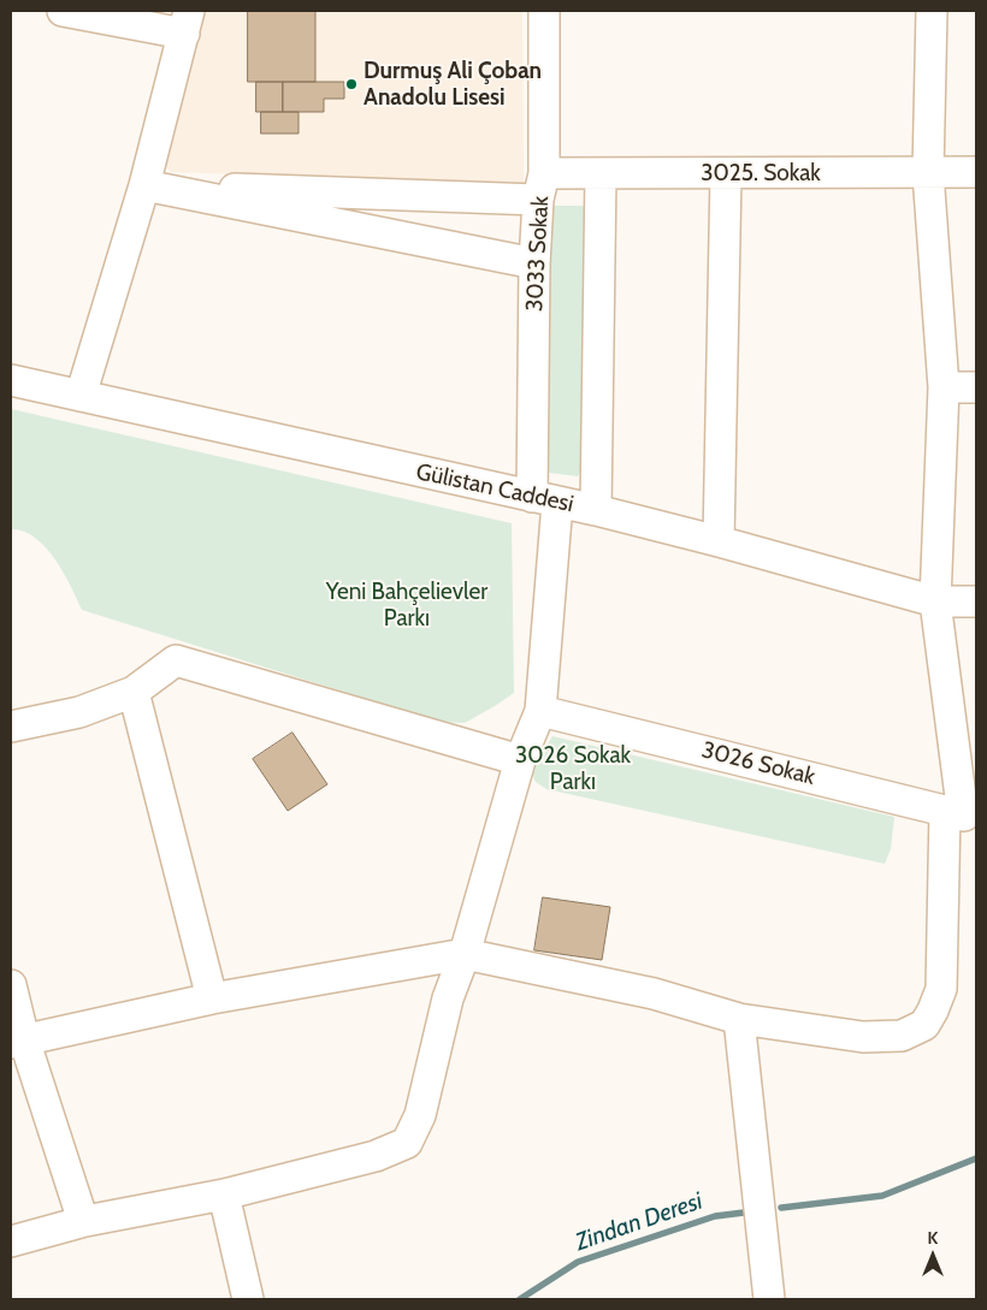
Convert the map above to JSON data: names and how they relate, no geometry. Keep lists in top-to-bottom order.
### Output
{
  "streets": {
    "street": [
      "3025. Sokak",
      "3033 Sokak",
      "Gülistan Caddesi",
      "3026 Sokak"
    ]
  },
  "crossings": [
    ["3025. Sokak", "3033 Sokak"],
    ["3033 Sokak", "Gülistan Caddesi"],
    ["3033 Sokak", "3026 Sokak"]
  ],
  "water": ["Zindan Deresi"],
  "parks": ["Yeni Bahçelievler Parkı", "3026 Sokak Parkı"],
  "places": ["Durmuş Ali Çoban Anadolu Lisesi"],
  "north": "top"
}
